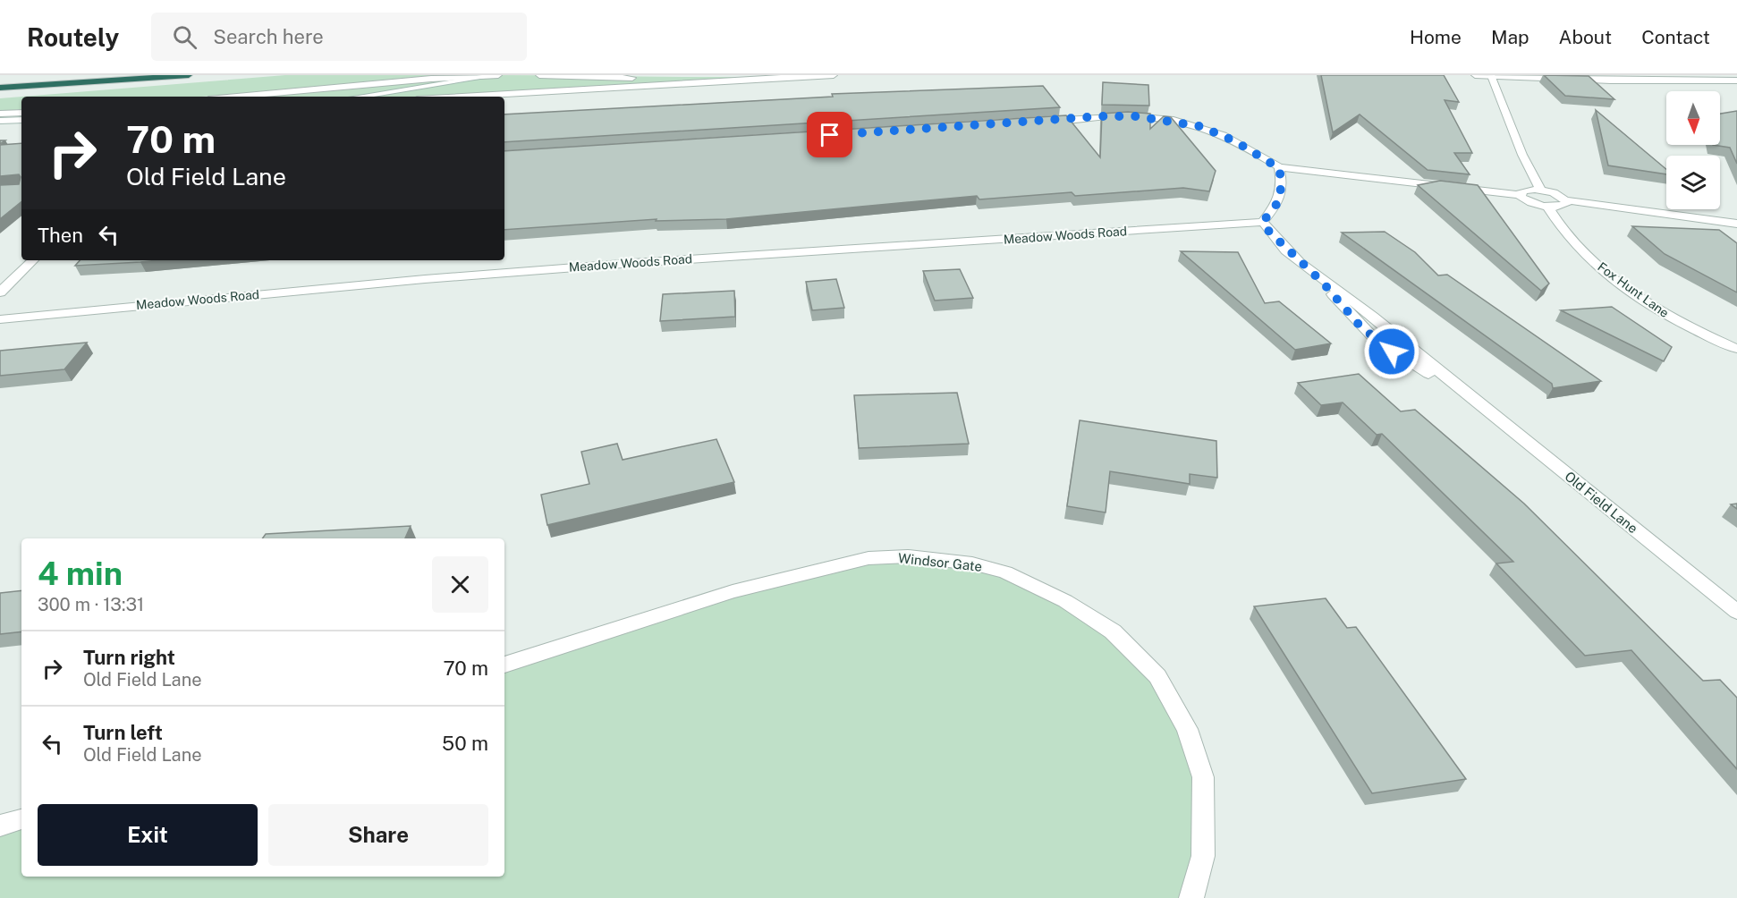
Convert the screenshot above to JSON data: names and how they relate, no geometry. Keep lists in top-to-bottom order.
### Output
{
  "streets": {
    "street": [
      "Meadow Woods Road",
      "Fox Hunt Lane",
      "Old Field Lane",
      "Windsor Gate"
    ]
  },
  "crossings": [
    ["Meadow Woods Road", "Old Field Lane"]
  ],
  "north": "bottom",
  "page": {
    "header": "Routely",
    "search": "Search here",
    "nav": [
      "Home",
      "Map",
      "About",
      "Contact"
    ],
    "turn": ["70 m", "Old Field Lane"],
    "then": "Then",
    "heading": ["4 min", "300 m · 13:31"],
    "list": [
      {
        "name": "Turn right",
        "note": "Old Field Lane",
        "value": "70 m"
      },
      {
        "name": "Turn left",
        "note": "Old Field Lane",
        "value": "50 m"
      }
    ],
    "buttons": ["Exit", "Share"]
  }
}
